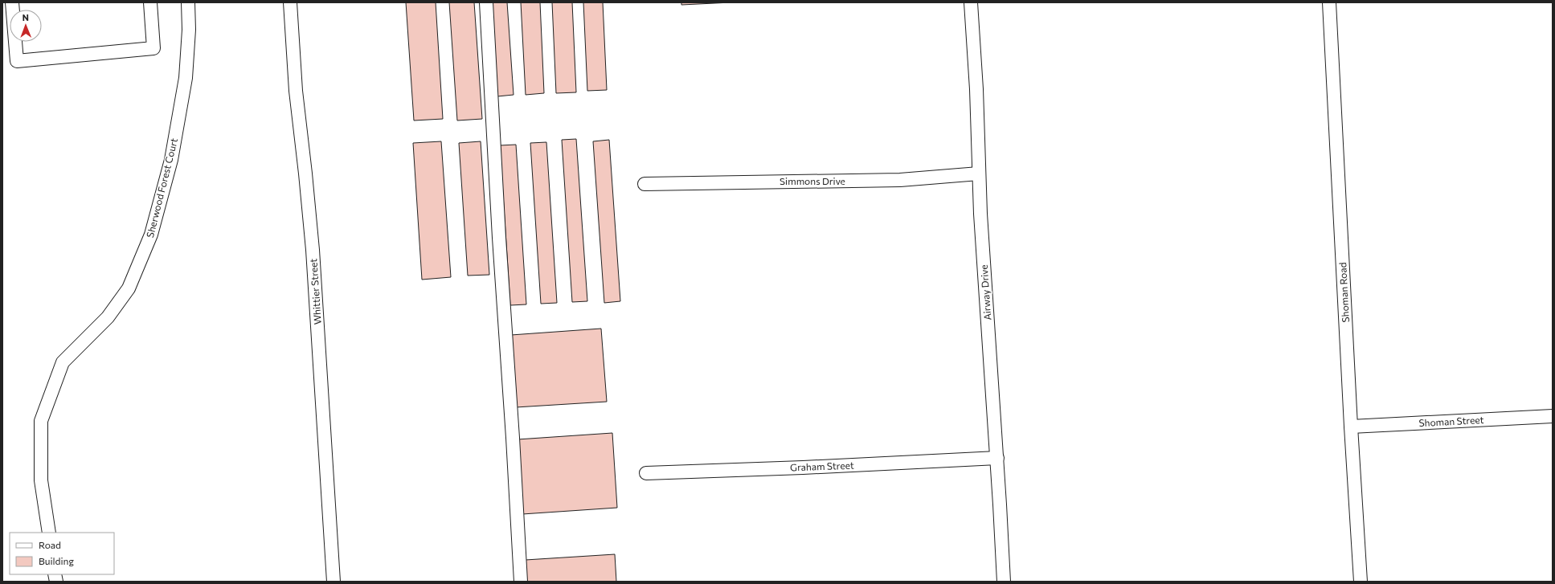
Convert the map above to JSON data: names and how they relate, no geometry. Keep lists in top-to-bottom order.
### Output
{
  "streets": {
    "street": [
      "Simmons Drive",
      "Sherwood Forest Court",
      "Whittier Street",
      "Airway Drive",
      "Shoman Road",
      "Shoman Street",
      "Graham Street"
    ]
  },
  "crossings": [
    ["Simmons Drive", "Airway Drive"],
    ["Airway Drive", "Graham Street"],
    ["Shoman Road", "Shoman Street"]
  ],
  "legend": ["Road", "Building"],
  "north": "top"
}
